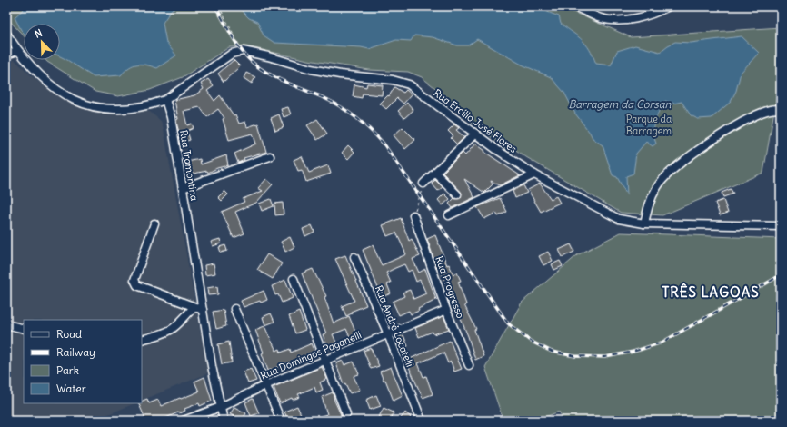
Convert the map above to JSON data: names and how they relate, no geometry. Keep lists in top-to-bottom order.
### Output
{
  "streets": {
    "street": [
      "Rua Ercílio José Flores",
      "Rua Tramontina",
      "Rua Progresso",
      "Rua André Locatelli",
      "Rua Domingos Paganelli"
    ]
  },
  "crossings": [
    ["Rua Tramontina", "Rua Domingos Paganelli"],
    ["Rua Progresso", "Rua Domingos Paganelli"],
    ["Rua André Locatelli", "Rua Domingos Paganelli"]
  ],
  "districts": ["TRÊS LAGOAS"],
  "water": ["Barragem da Corsan"],
  "parks": ["Parque da Barragem"],
  "legend": [
    "Road",
    "Railway",
    "Park",
    "Water"
  ],
  "north": "top left"
}
